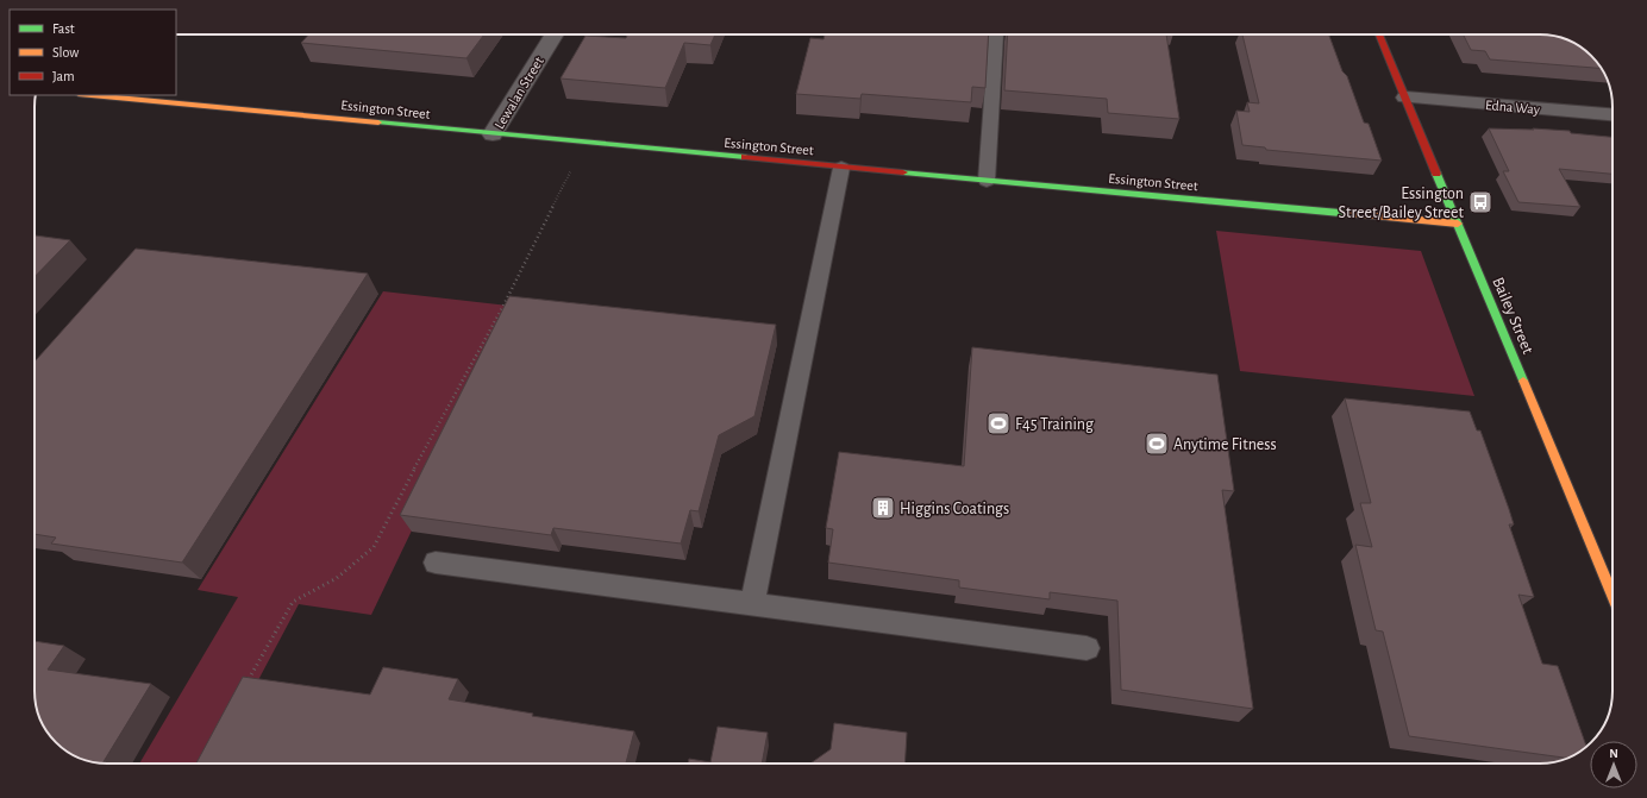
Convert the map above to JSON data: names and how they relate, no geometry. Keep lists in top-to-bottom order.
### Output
{
  "streets": {
    "street": [
      "Lewalan Street",
      "Edna Way",
      "Essington Street",
      "Bailey Street"
    ]
  },
  "crossings": [
    ["Lewalan Street", "Essington Street"],
    ["Edna Way", "Bailey Street"],
    ["Essington Street", "Bailey Street"]
  ],
  "places": {
    "bus stop": ["Essington Street/Bailey Street"],
    "sports": ["F45 Training", "Anytime Fitness"],
    "building": ["Higgins Coatings"]
  },
  "legend": ["Fast", "Slow", "Jam"],
  "north": "top"
}
